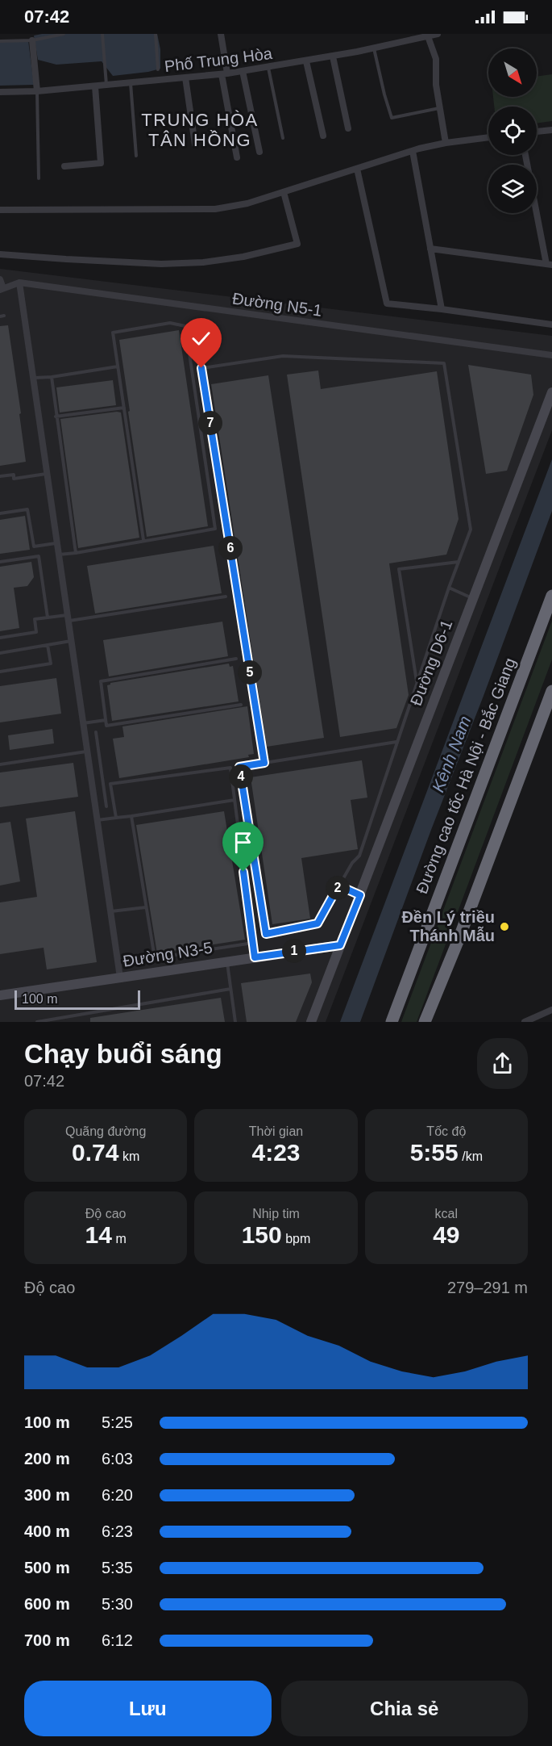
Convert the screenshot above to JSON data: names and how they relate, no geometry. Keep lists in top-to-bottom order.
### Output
{
  "streets": {
    "highway": ["Đường cao tốc Hà Nội - Bắc Giang"],
    "street": [
      "Phố Trung Hòa",
      "Đường N5-1",
      "Đường D6-1",
      "Đường N3-5"
    ]
  },
  "crossings": [
    ["Đường D6-1", "Đường N3-5"]
  ],
  "districts": ["TRUNG HÒA TÂN HỒNG"],
  "water": ["Kênh Nam"],
  "places": ["Đền Lý triều Thánh Mẫu"],
  "scale_bar": "100 m",
  "north": "bottom right",
  "page": {
    "status": "07:42",
    "pins": [
      "7",
      "6",
      "5",
      "4",
      "2",
      "1"
    ],
    "scale": "100 m",
    "heading": ["Chạy buổi sáng", "07:42"],
    "stats": [
      ["Quãng đường", "0.74 km"],
      ["Thời gian", "4:23"],
      ["Tốc độ", "5:55 /km"],
      ["Độ cao", "14 m"],
      ["Nhịp tim", "150 bpm"],
      ["kcal", "49"]
    ],
    "chart": ["Độ cao", "279–291 m"],
    "list": [
      {
        "name": "100 m",
        "note": "5:25"
      },
      {
        "name": "200 m",
        "note": "6:03"
      },
      {
        "name": "300 m",
        "note": "6:20"
      },
      {
        "name": "400 m",
        "note": "6:23"
      },
      {
        "name": "500 m",
        "note": "5:35"
      },
      {
        "name": "600 m",
        "note": "5:30"
      },
      {
        "name": "700 m",
        "note": "6:12"
      }
    ],
    "buttons": ["Lưu", "Chia sẻ"]
  }
}
